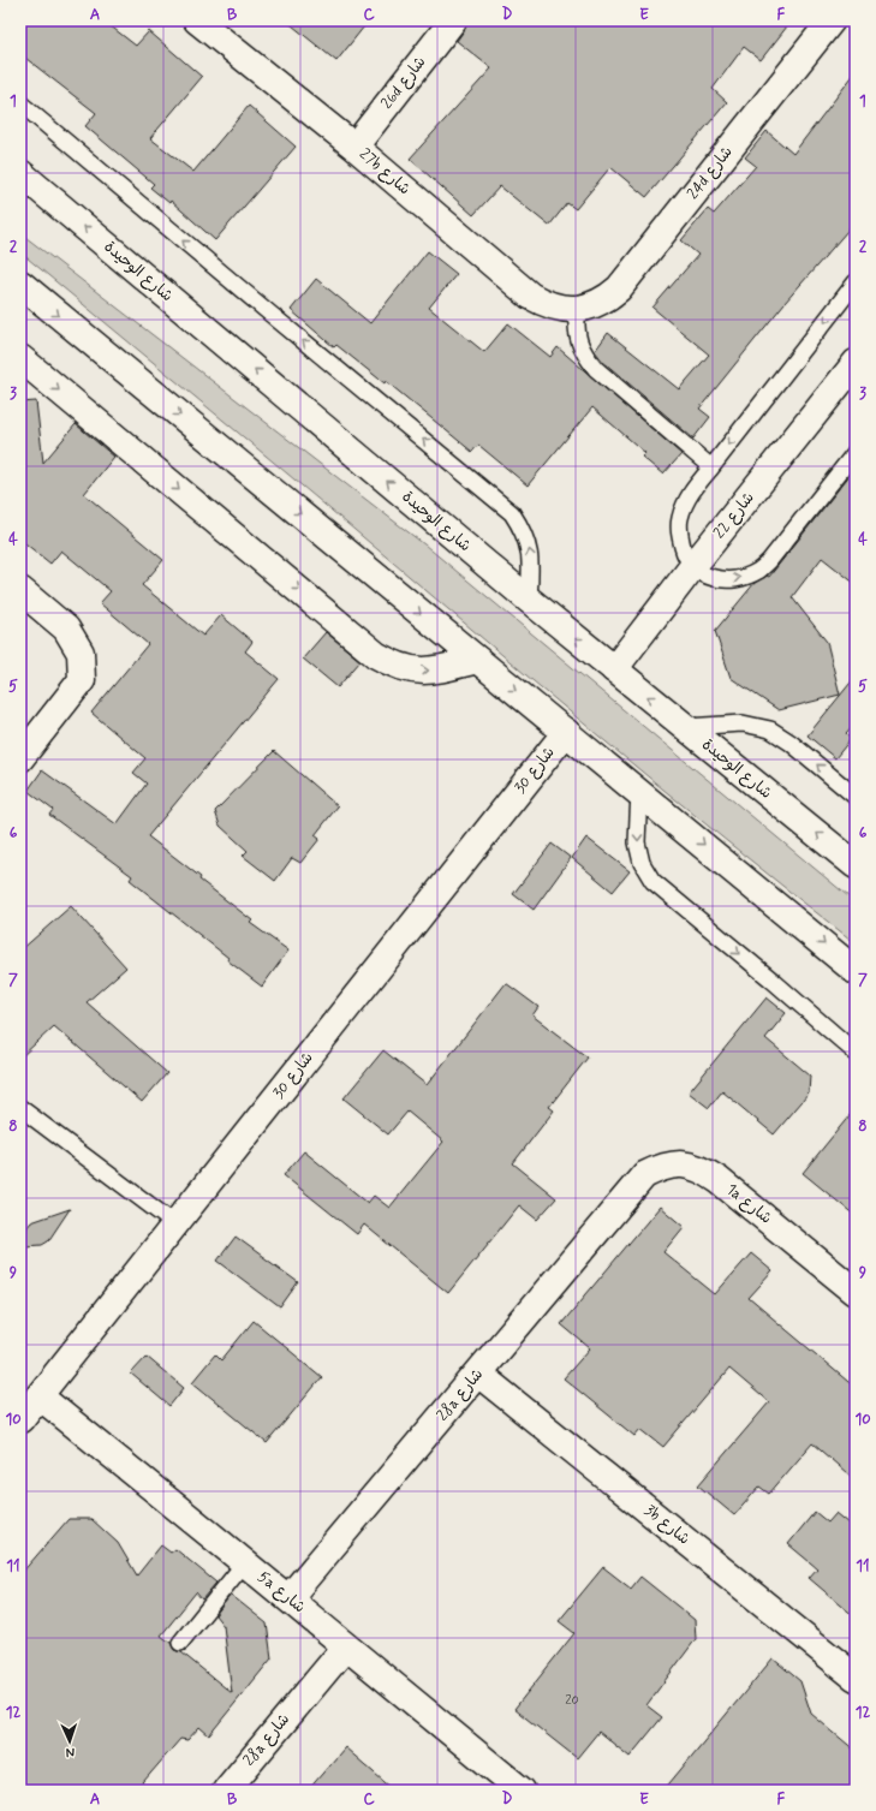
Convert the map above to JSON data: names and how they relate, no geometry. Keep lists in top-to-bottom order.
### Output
{
  "streets": {
    "street": [
      "26d شارع",
      "27b شارع",
      "24d شارع",
      "شارع الوحيدة",
      "شارع 22",
      "شارع 30",
      "1a شارع",
      "28a شارع",
      "3b شارع",
      "5a شارع"
    ]
  },
  "crossings": [
    ["26d شارع", "27b شارع"],
    ["27b شارع", "24d شارع"],
    ["شارع الوحيدة", "شارع 22"],
    ["شارع 30", "5a شارع"],
    ["1a شارع", "28a شارع"],
    ["28a شارع", "3b شارع"],
    ["28a شارع", "5a شارع"]
  ],
  "house_numbers": ["20"],
  "north": "bottom",
  "grid": {
    "columns": [
      "A",
      "B",
      "C",
      "D",
      "E",
      "F"
    ],
    "rows": [
      "1",
      "2",
      "3",
      "4",
      "5",
      "6",
      "7",
      "8",
      "9",
      "10",
      "11",
      "12"
    ]
  }
}
